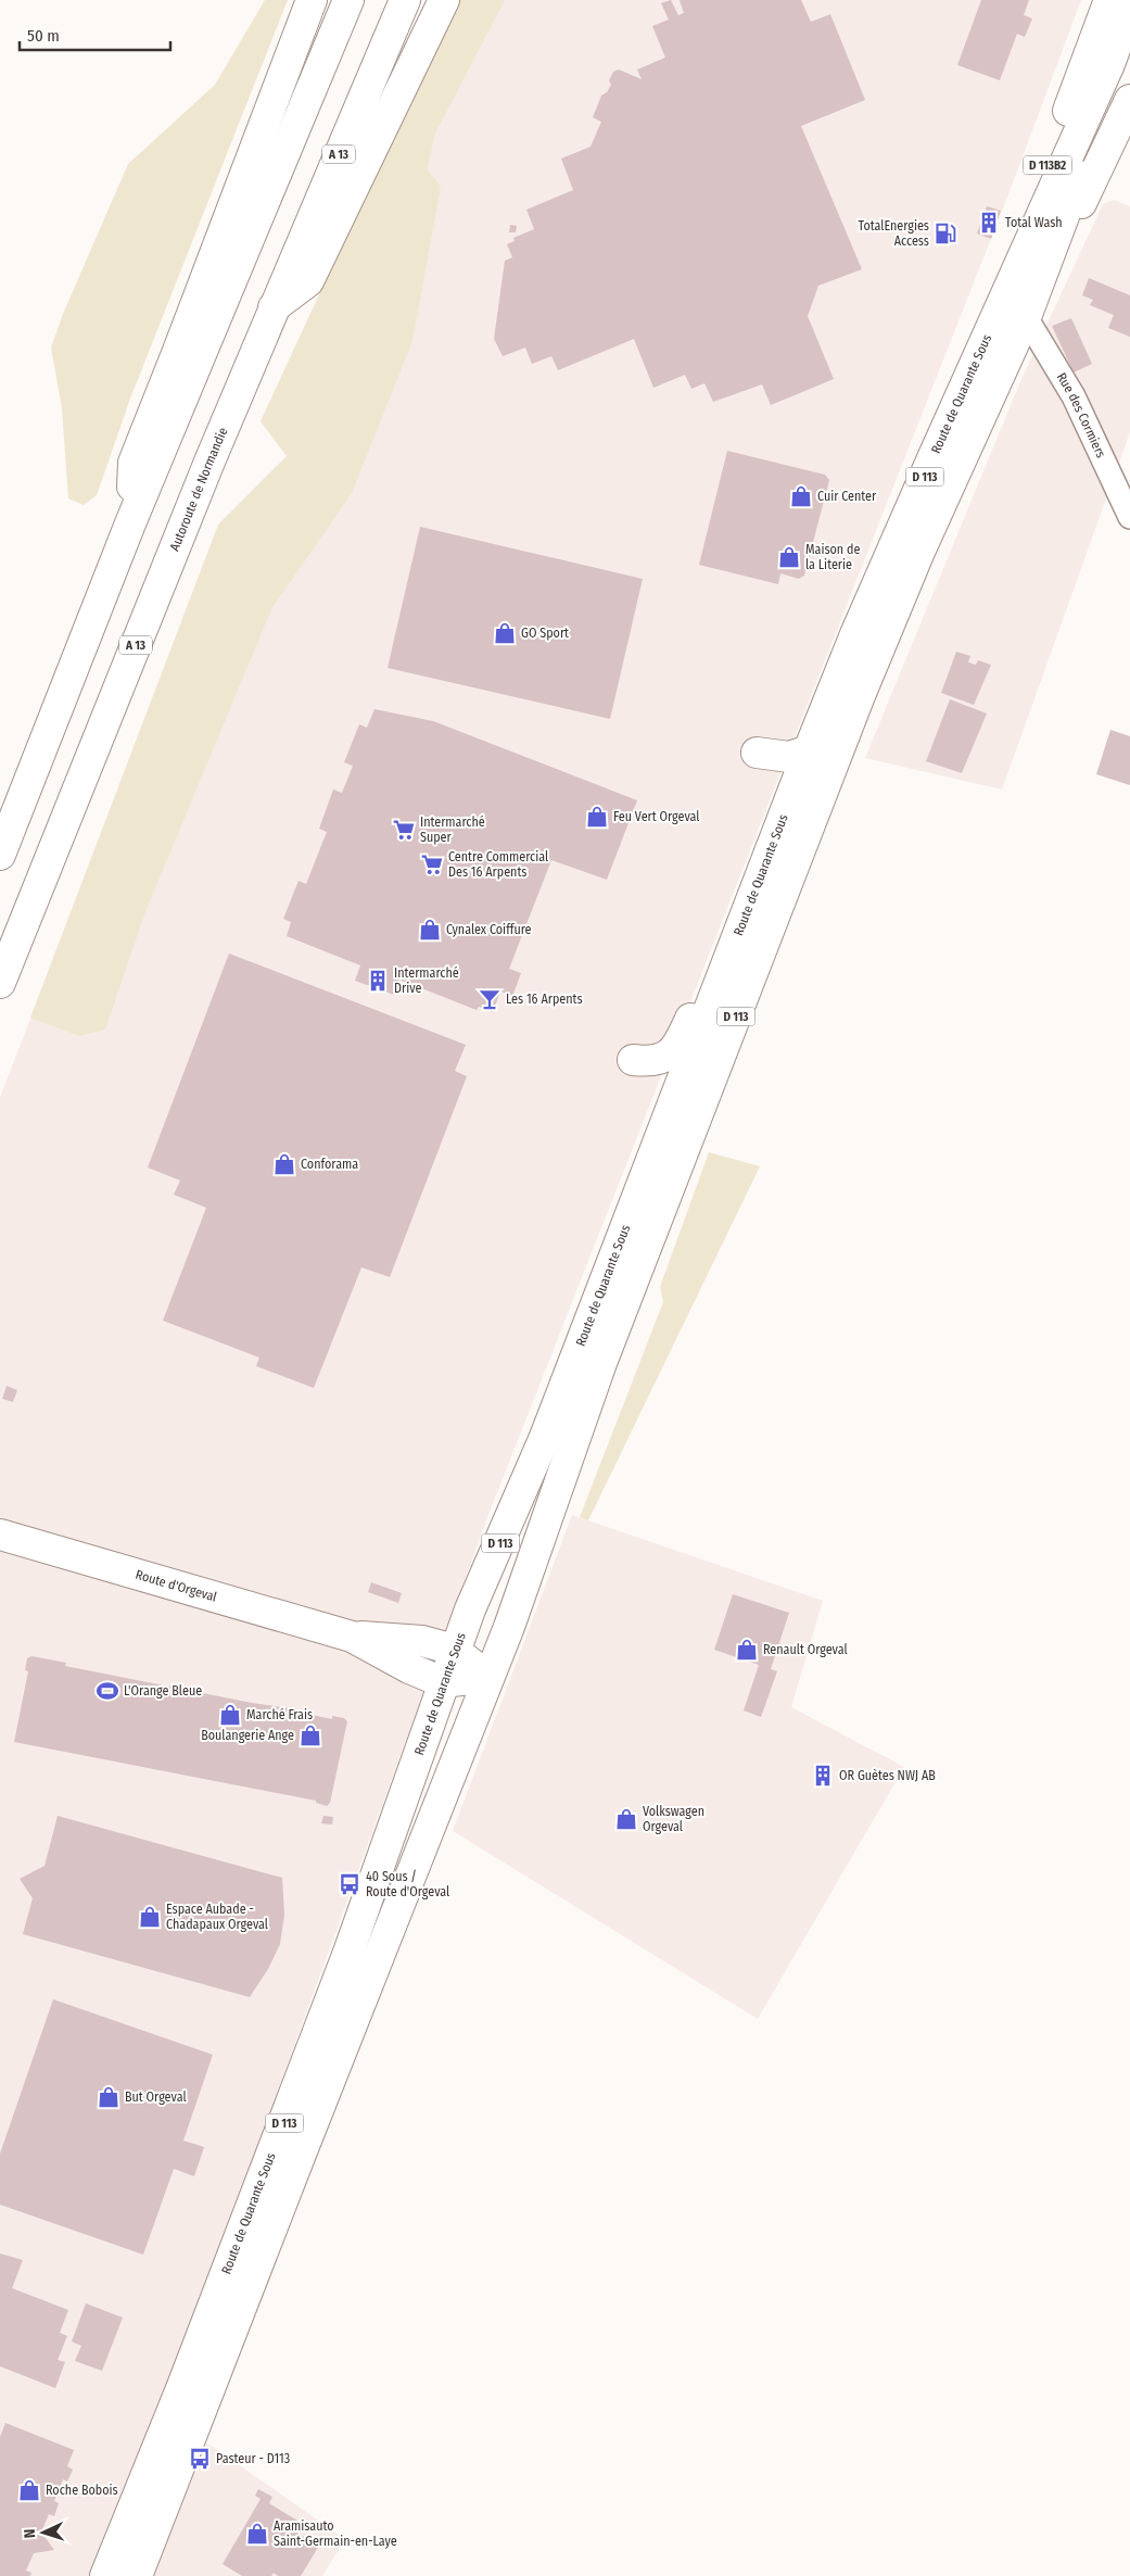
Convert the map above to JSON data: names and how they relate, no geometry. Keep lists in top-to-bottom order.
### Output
{
  "streets": {
    "main road": [
      "A 13",
      "D 113B2",
      "Route de Quarante Sous",
      "D 113",
      "Autoroute de Normandie",
      "Route d'Orgeval"
    ],
    "street": ["Rue des Cormiers"]
  },
  "crossings": [
    ["D 113B2", "Route de Quarante Sous"],
    ["Route de Quarante Sous", "Rue des Cormiers"],
    ["Route de Quarante Sous", "Route d'Orgeval"]
  ],
  "places": {
    "building": ["Total Wash", "Intermarché Drive", "OR Guètes NWJ AB"],
    "fuel station": ["TotalEnergies Access"],
    "shop": [
      "Cuir Center",
      "Maison de la Literie",
      "GO Sport",
      "Feu Vert Orgeval",
      "Cynalex Coiffure",
      "Conforama",
      "Renault Orgeval",
      "Marché Frais",
      "Boulangerie Ange",
      "Volkswagen Orgeval",
      "Espace Aubade - Chadapaux Orgeval",
      "But Orgeval",
      "Roche Bobois",
      "Aramisauto Saint-Germain-en-Laye"
    ],
    "supermarket": ["Intermarché Super", "Centre Commercial Des 16 Arpents"],
    "bar": ["Les 16 Arpents"],
    "sports": ["L'Orange Bleue"],
    "bus stop": ["40 Sous / Route d'Orgeval", "Pasteur - D113"]
  },
  "scale_bar": "50 m",
  "north": "left"
}
